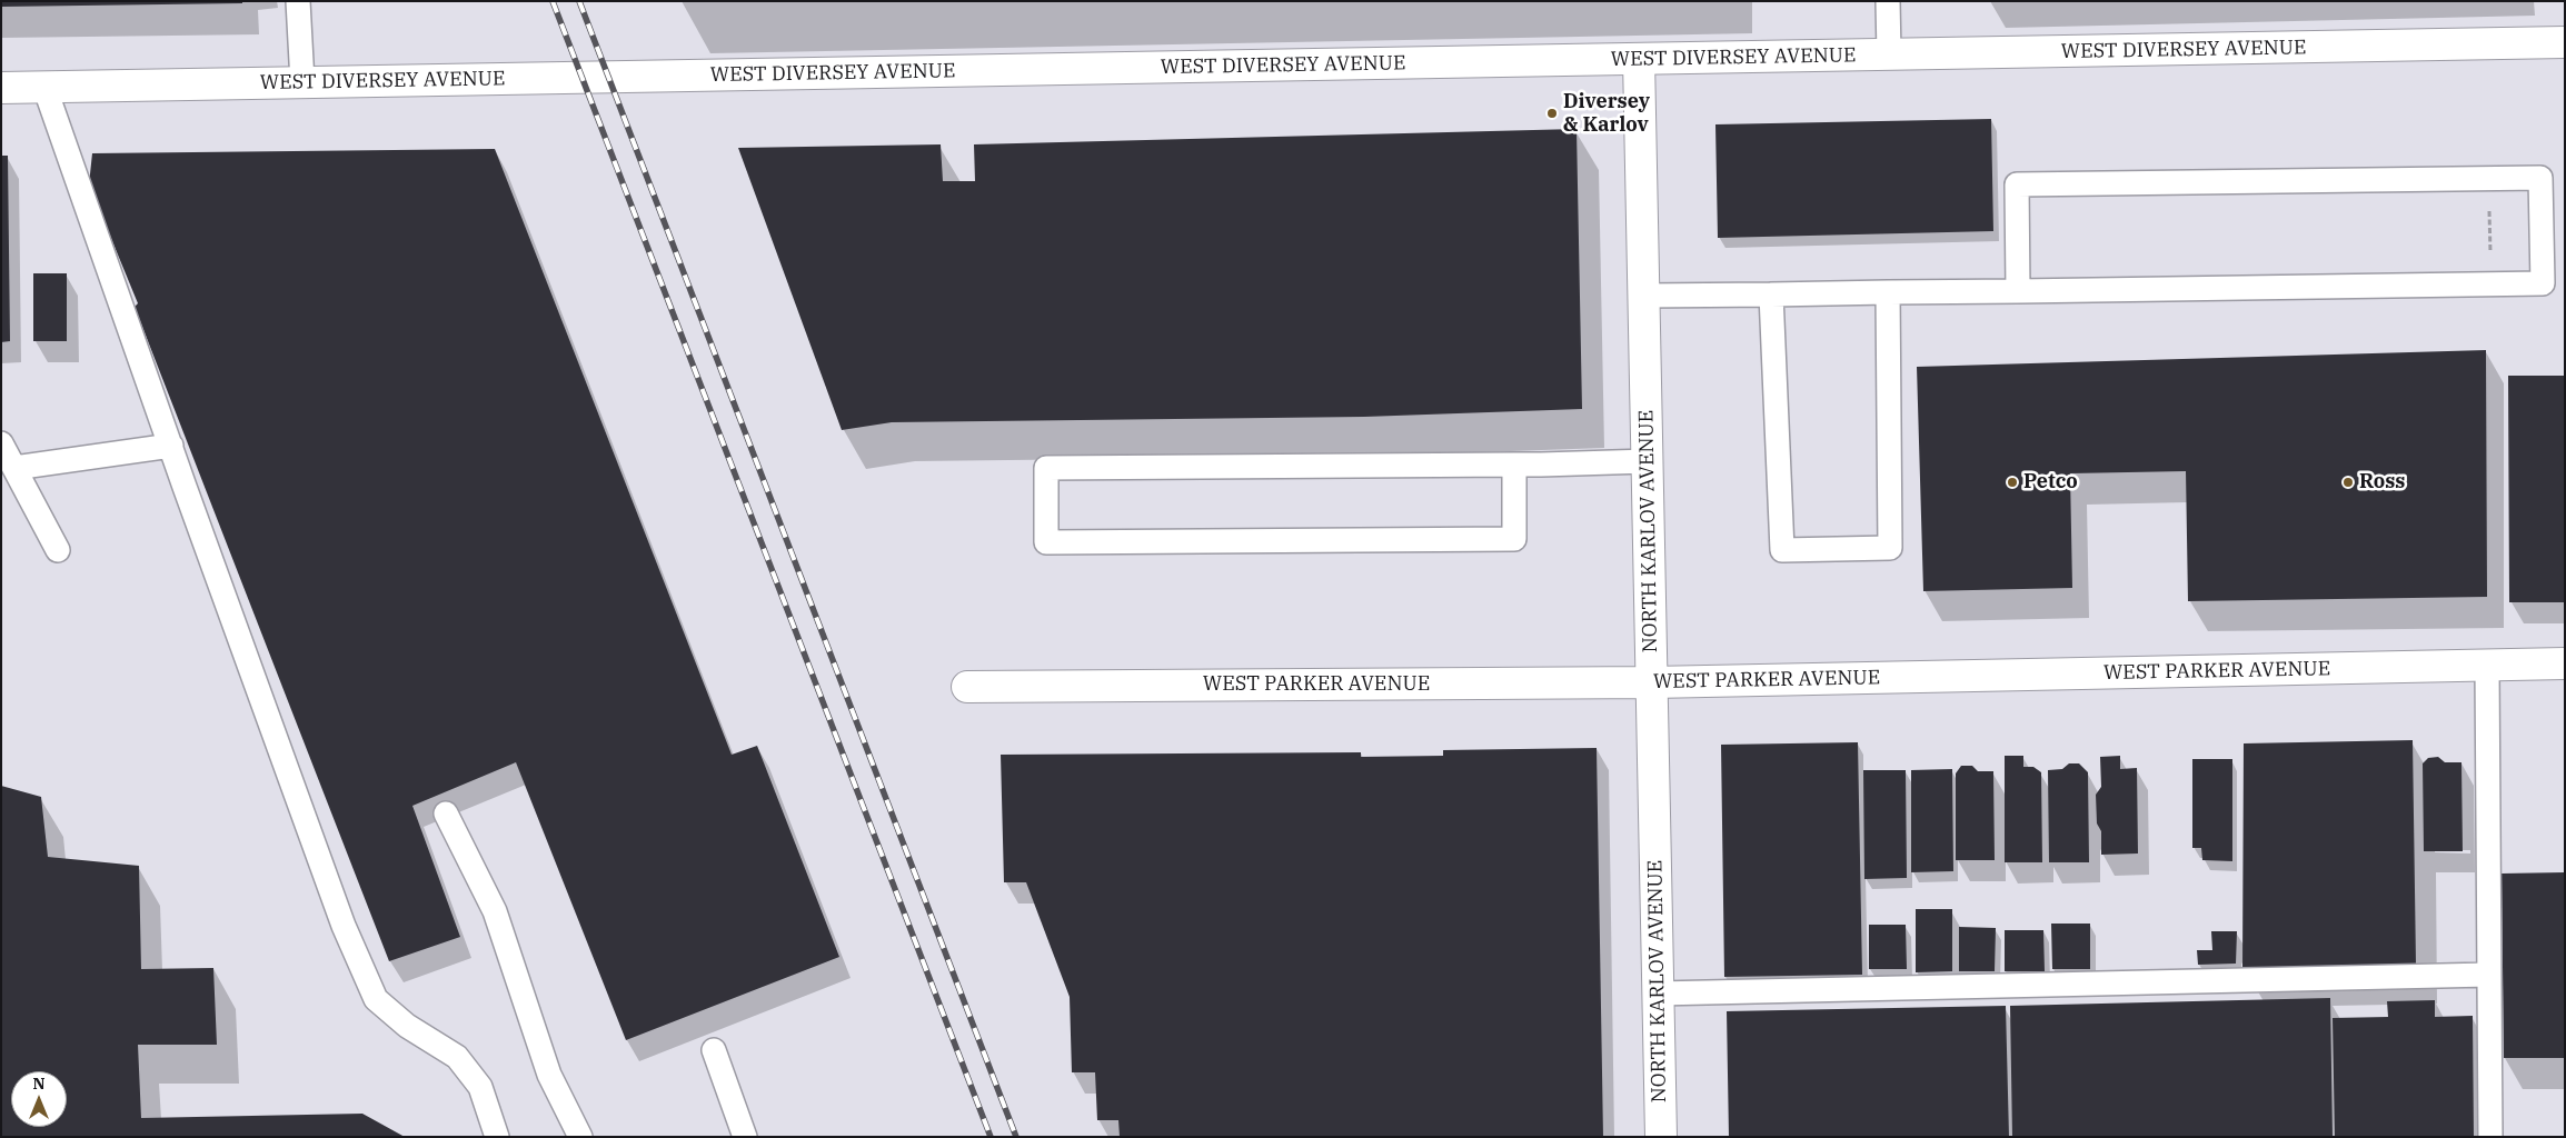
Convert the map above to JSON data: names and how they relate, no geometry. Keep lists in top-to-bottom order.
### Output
{
  "streets": {
    "street": ["WEST DIVERSEY AVENUE", "NORTH KARLOV AVENUE", "WEST PARKER AVENUE"]
  },
  "crossings": [
    ["WEST DIVERSEY AVENUE", "NORTH KARLOV AVENUE"],
    ["NORTH KARLOV AVENUE", "WEST PARKER AVENUE"]
  ],
  "places": ["Diversey & Karlov", "Petco", "Ross"],
  "north": "top"
}
